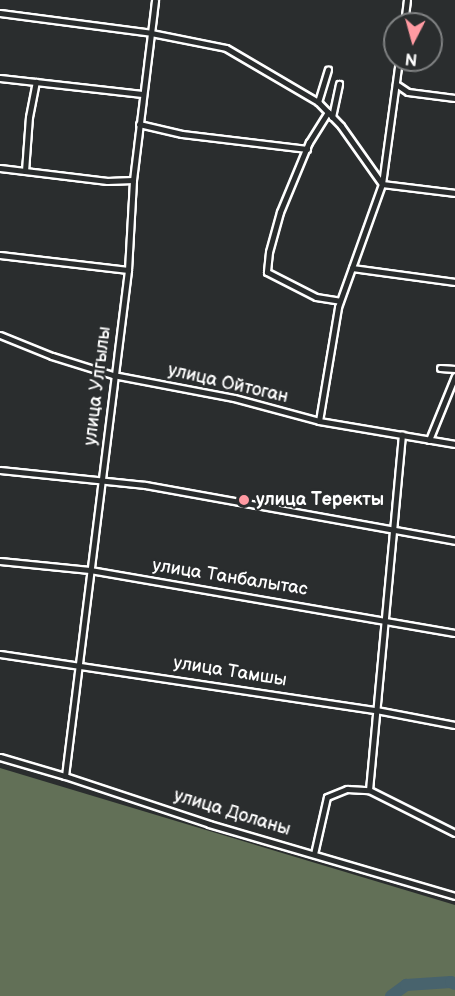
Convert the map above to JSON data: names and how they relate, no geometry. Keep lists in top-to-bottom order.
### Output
{
  "streets": {
    "street": [
      "улица Ойтоган",
      "улица Улгылы",
      "улица Танбалытас",
      "улица Тамшы",
      "улица Доланы"
    ]
  },
  "crossings": [
    ["улица Ойтоган", "улица Улгылы"],
    ["улица Улгылы", "улица Танбалытас"],
    ["улица Улгылы", "улица Тамшы"],
    ["улица Улгылы", "улица Доланы"]
  ],
  "places": ["улица Теректы"],
  "north": "bottom"
}
